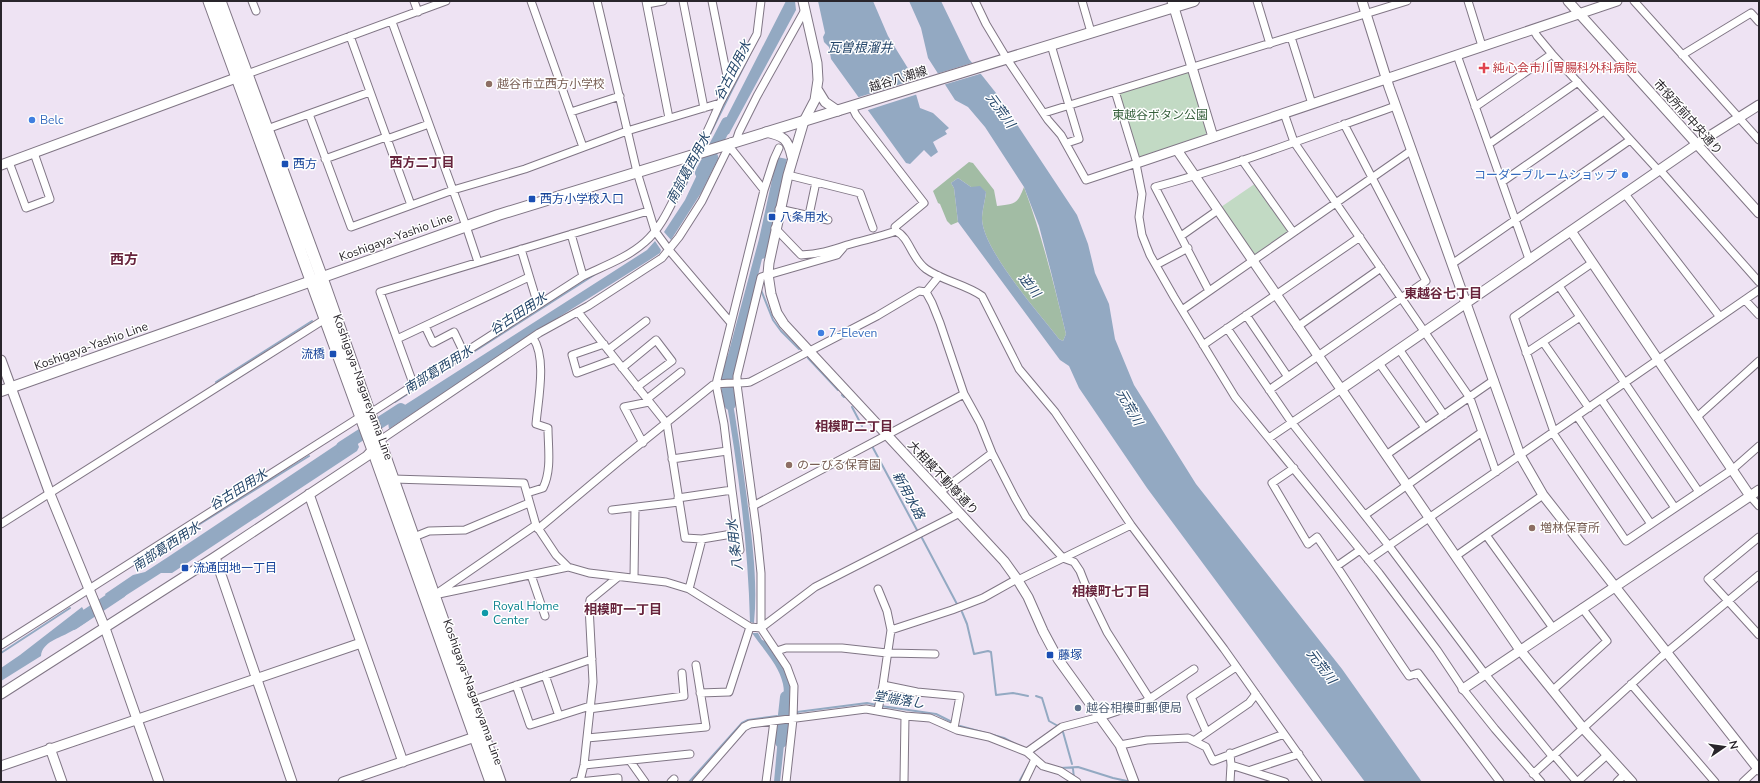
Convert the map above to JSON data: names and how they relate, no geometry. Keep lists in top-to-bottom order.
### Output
{
  "streets": {
    "main road": ["越谷八潮線", "Koshigaya-Yashio Line", "Koshigaya-Nagareyama Line"],
    "street": ["市役所前中央通り", "大相模不動尊通り"]
  },
  "crossings": [
    ["越谷八潮線", "Koshigaya-Yashio Line"],
    ["越谷八潮線", "大相模不動尊通り"],
    ["Koshigaya-Yashio Line", "Koshigaya-Nagareyama Line"],
    ["Koshigaya-Yashio Line", "大相模不動尊通り"]
  ],
  "districts": [
    "西方二丁目",
    "西方",
    "東越谷七丁目",
    "相模町二丁目",
    "相模町七丁目",
    "相模町一丁目"
  ],
  "water": [
    "瓦曽根溜井",
    "谷古田用水",
    "元荒川",
    "南部葛西用水",
    "逆川",
    "新用水路",
    "八条用水",
    "堂端落し"
  ],
  "parks": ["東越谷ボタン公園"],
  "places": {
    "health": ["純心会市川胃腸科外科病院"],
    "other": [
      "越谷市立西方小学校",
      "Belc",
      "コーダーブルームショップ",
      "7-Eleven",
      "のーびる保育園",
      "増林保育所",
      "Royal Home Center",
      "越谷相模町郵便局"
    ],
    "transit": [
      "西方",
      "西方小学校入口",
      "八条用水",
      "流橋",
      "流通団地一丁目",
      "藤塚"
    ]
  },
  "north": "right"
}
